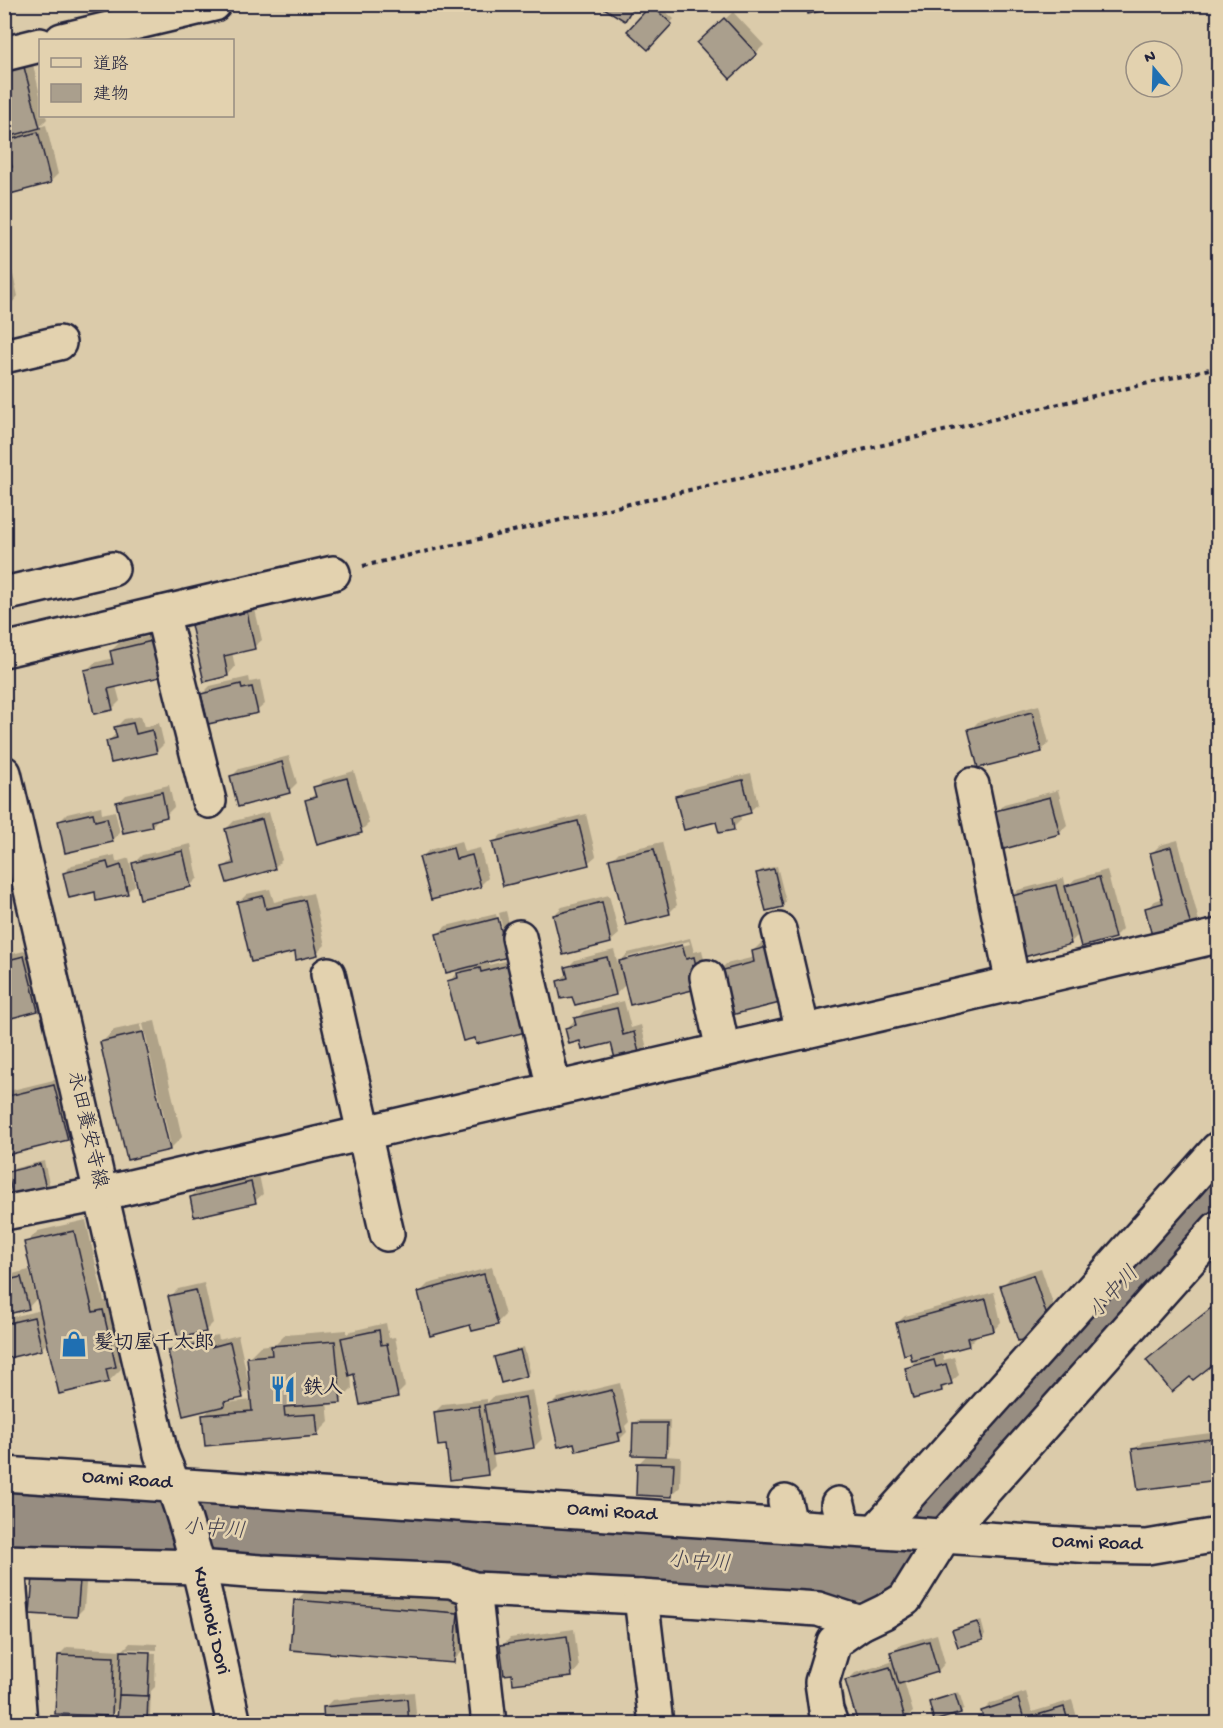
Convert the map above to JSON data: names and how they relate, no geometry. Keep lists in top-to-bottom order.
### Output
{
  "streets": {
    "street": ["永田養安寺線", "Oami Road", "Kusunoki Dori"]
  },
  "crossings": [
    ["永田養安寺線", "Oami Road"],
    ["永田養安寺線", "Kusunoki Dori"],
    ["Oami Road", "Kusunoki Dori"]
  ],
  "water": ["小中川"],
  "places": {
    "shop": ["髪切屋千太郎"],
    "restaurant": ["鉄人"]
  },
  "legend": ["道路", "建物"],
  "north": "top"
}
